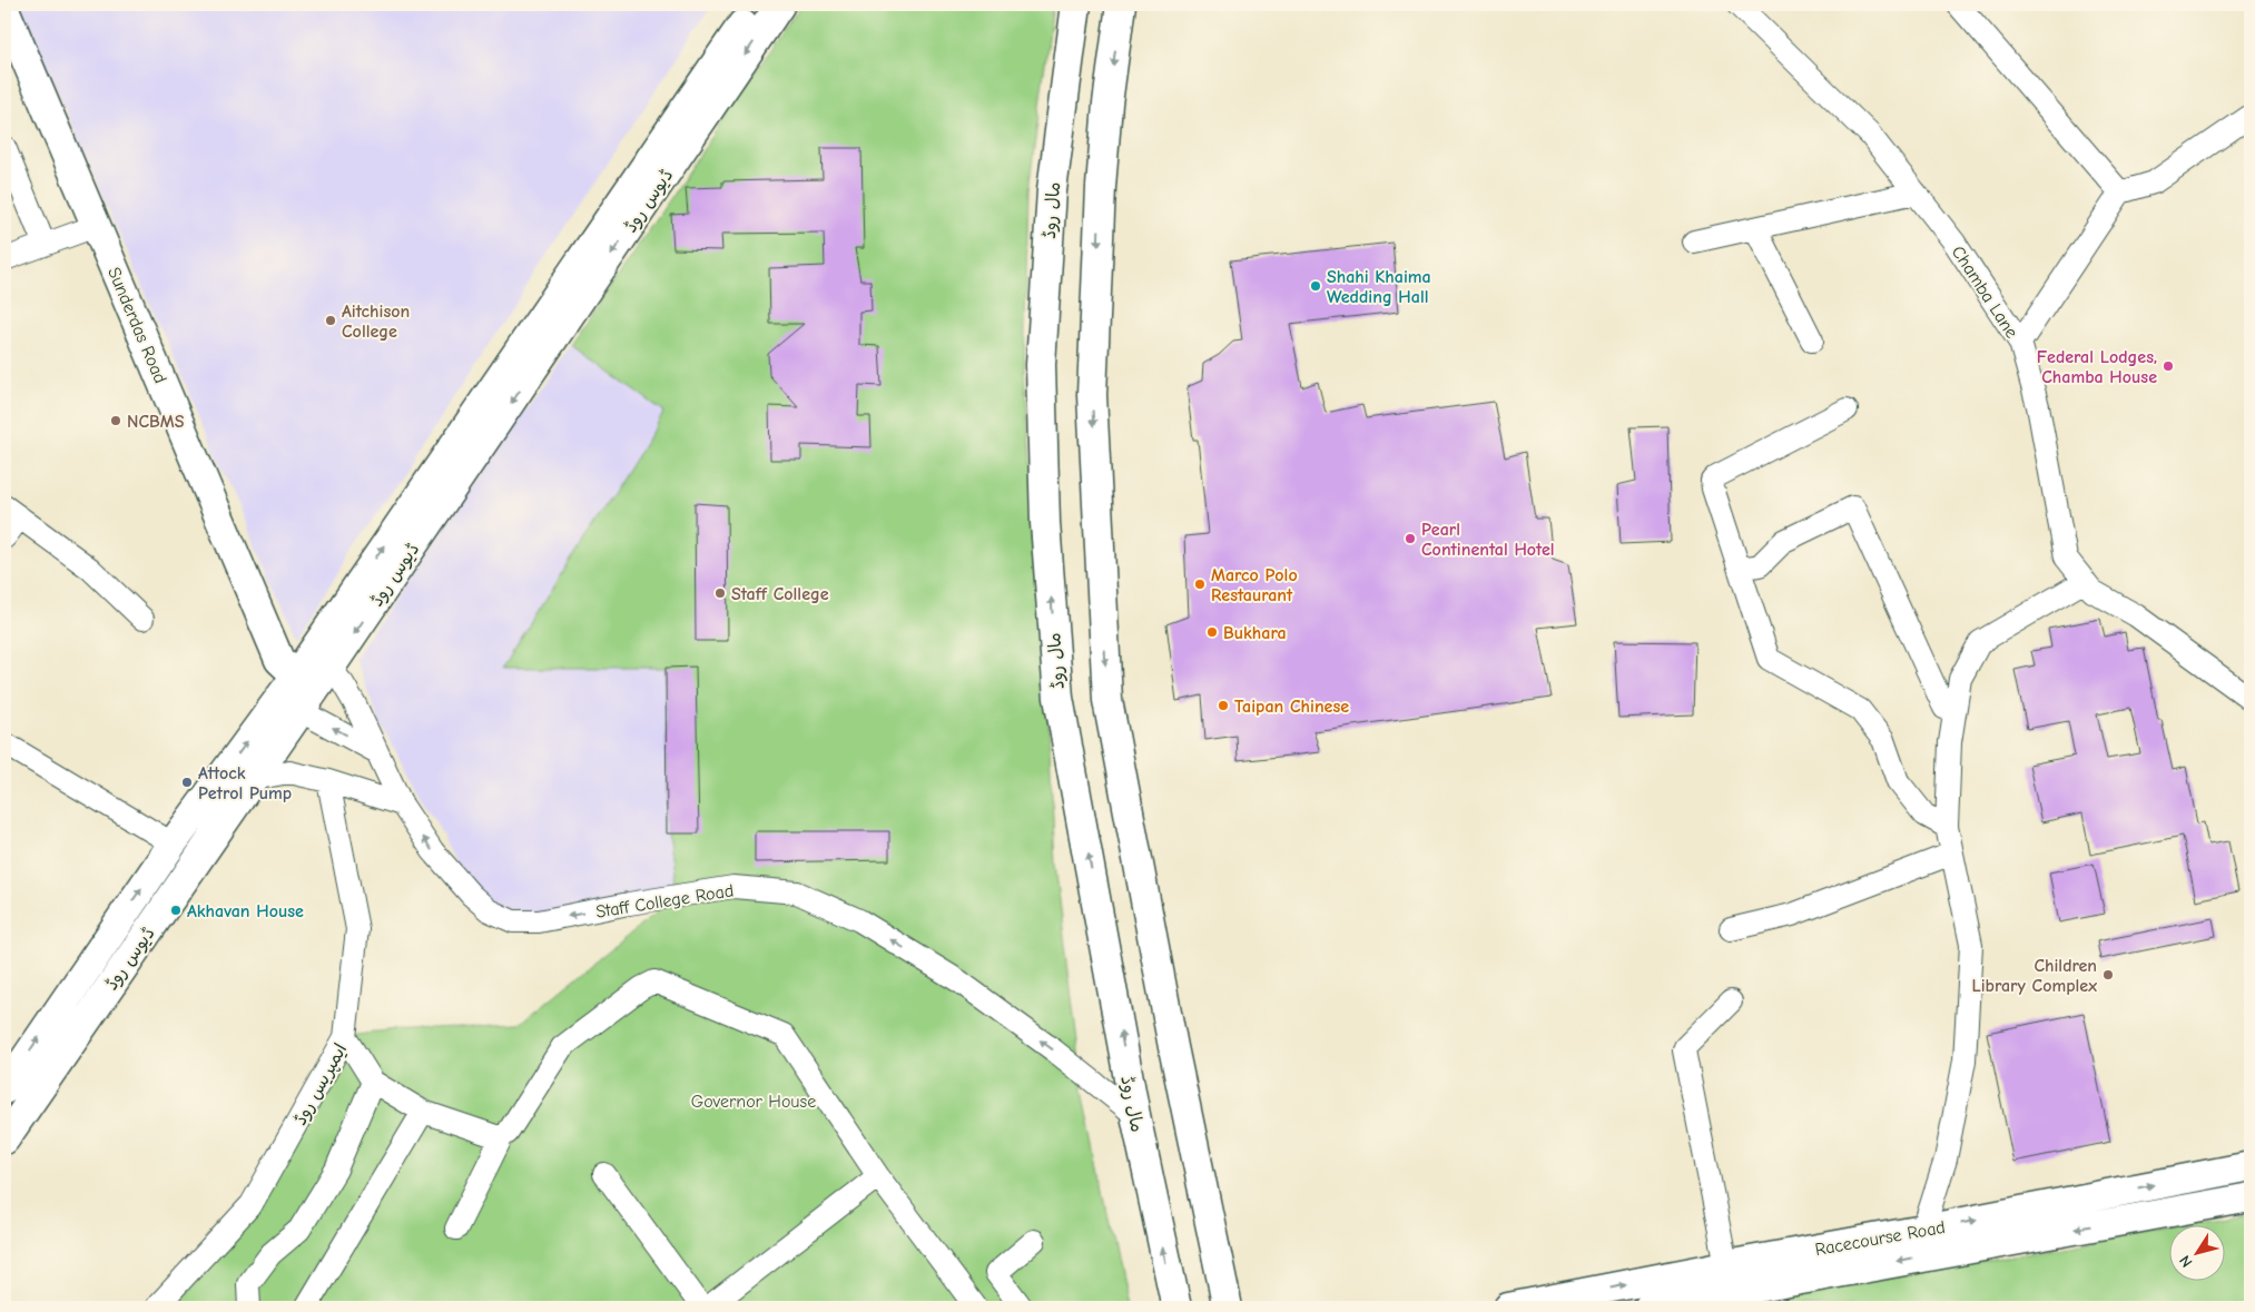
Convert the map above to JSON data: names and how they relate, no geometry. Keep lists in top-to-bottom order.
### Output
{
  "streets": {
    "main road": [
      "ڈیوس روڈ",
      "مال روڈ",
      "Sunderdas Road",
      "Racecourse Road"
    ],
    "street": ["Chamba Lane", "Staff College Road", "ایمپریس روڈ"]
  },
  "crossings": [
    ["ڈیوس روڈ", "Sunderdas Road"],
    ["ڈیوس روڈ", "Staff College Road"],
    ["مال روڈ", "Staff College Road"],
    ["Sunderdas Road", "Staff College Road"]
  ],
  "one_way": ["Staff College Road"],
  "parks": ["Governor House"],
  "places": [
    "Shahi Khaima Wedding Hall",
    "Aitchison College",
    "Federal Lodges, Chamba House",
    "NCBMS",
    "Pearl Continental Hotel",
    "Marco Polo Restaurant",
    "Staff College",
    "Bukhara",
    "Taipan Chinese",
    "Attock Petrol Pump",
    "Akhavan House",
    "Children Library Complex"
  ],
  "north": "bottom left"
}
